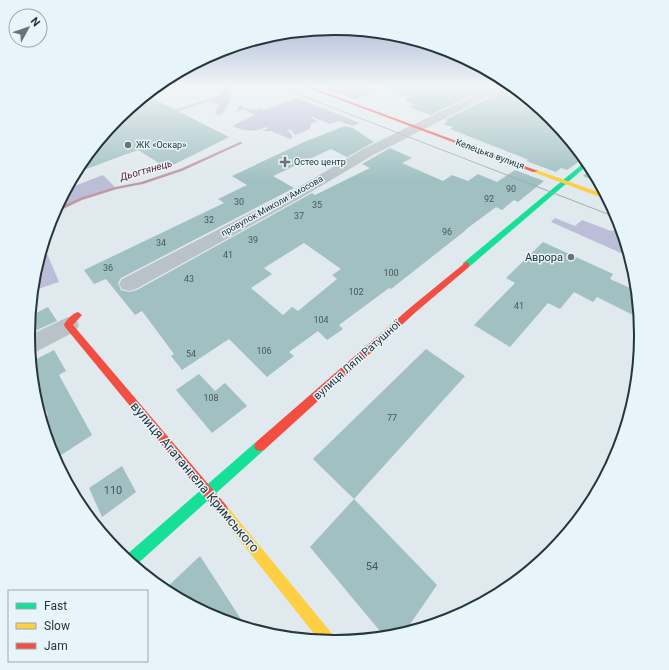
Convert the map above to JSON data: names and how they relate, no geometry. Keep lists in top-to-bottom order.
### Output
{
  "streets": {
    "street": [
      "Келецька вулиця",
      "провулок Миколи Амосова",
      "вулиця Лялі Ратушної",
      "вулиця Агатангела Кримського"
    ]
  },
  "crossings": [
    ["Келецька вулиця", "провулок Миколи Амосова"],
    ["Келецька вулиця", "вулиця Лялі Ратушної"],
    ["вулиця Лялі Ратушної", "вулиця Агатангела Кримського"]
  ],
  "water": ["Дьогтянець"],
  "places": {
    "other": ["ЖК «Оскар»", "Аврора"],
    "health": ["Остео центр"]
  },
  "house_numbers": [
    "90",
    "92",
    "30",
    "35",
    "37",
    "32",
    "96",
    "39",
    "34",
    "41",
    "36",
    "100",
    "43",
    "102",
    "41",
    "104",
    "106",
    "54",
    "108",
    "77",
    "110",
    "54"
  ],
  "legend": ["Fast", "Slow", "Jam"],
  "north": "top right"
}
